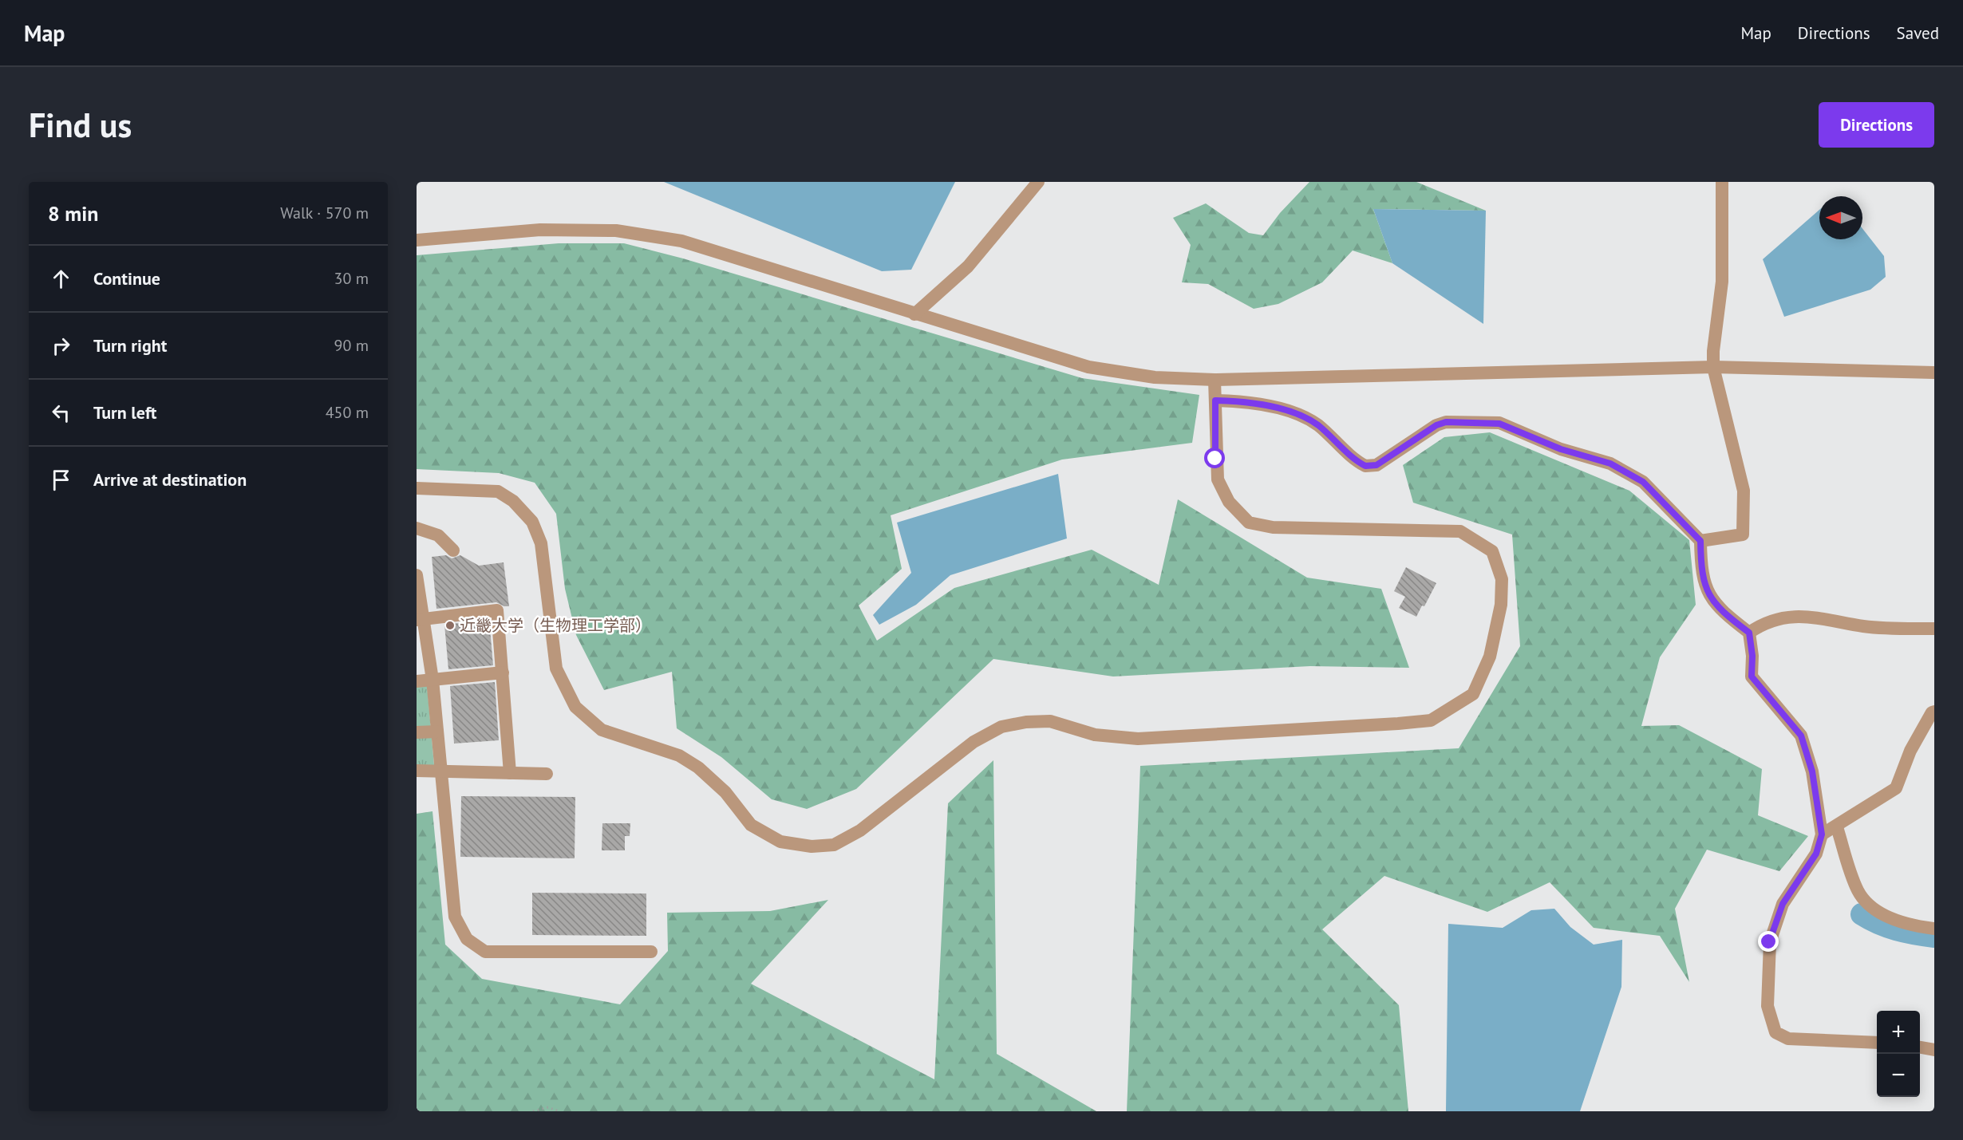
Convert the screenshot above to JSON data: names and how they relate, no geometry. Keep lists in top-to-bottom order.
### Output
{
  "places": ["近畿大学（生物理工学部）"],
  "north": "left",
  "page": {
    "header": "Map",
    "nav": ["Map", "Directions", "Saved"],
    "buttons": "Directions",
    "title": "Find us",
    "heading": ["8 min", "Walk · 570 m"],
    "list": [
      ["Continue", "30 m"],
      ["Turn right", "90 m"],
      ["Turn left", "450 m"],
      "Arrive at destination"
    ],
    "map_buttons": ["+", "−"]
  }
}
